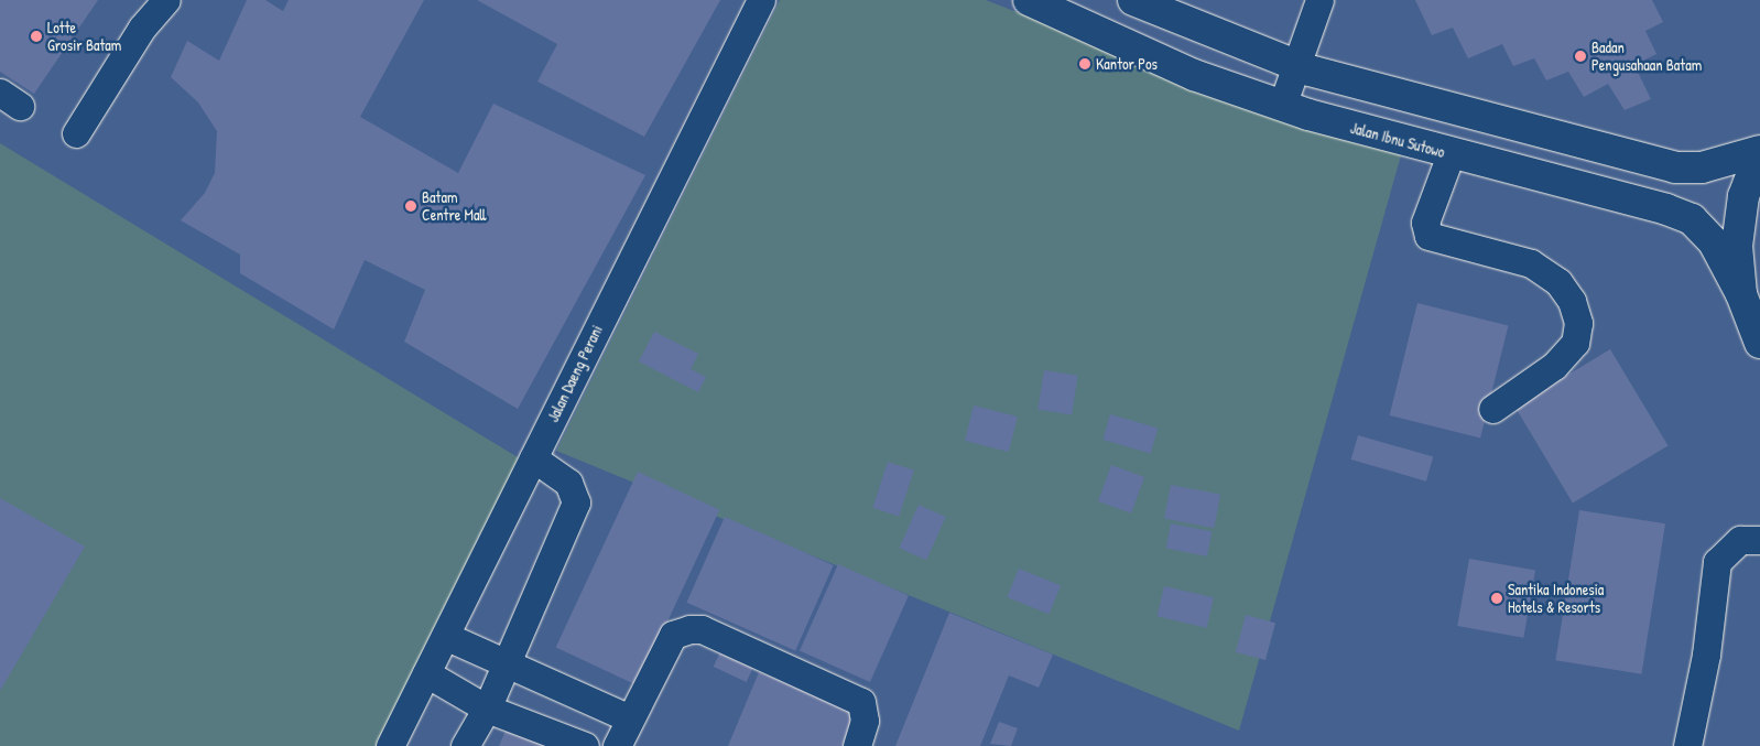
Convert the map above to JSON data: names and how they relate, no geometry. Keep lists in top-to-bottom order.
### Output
{
  "streets": {
    "main road": ["Jalan Ibnu Sutowo"],
    "street": ["Jalan Daeng Perani"]
  },
  "places": [
    "Lotte Grosir Batam",
    "Badan Pengusahaan Batam",
    "Kantor Pos",
    "Batam Centre Mall",
    "Santika Indonesia Hotels & Resorts"
  ]
}
